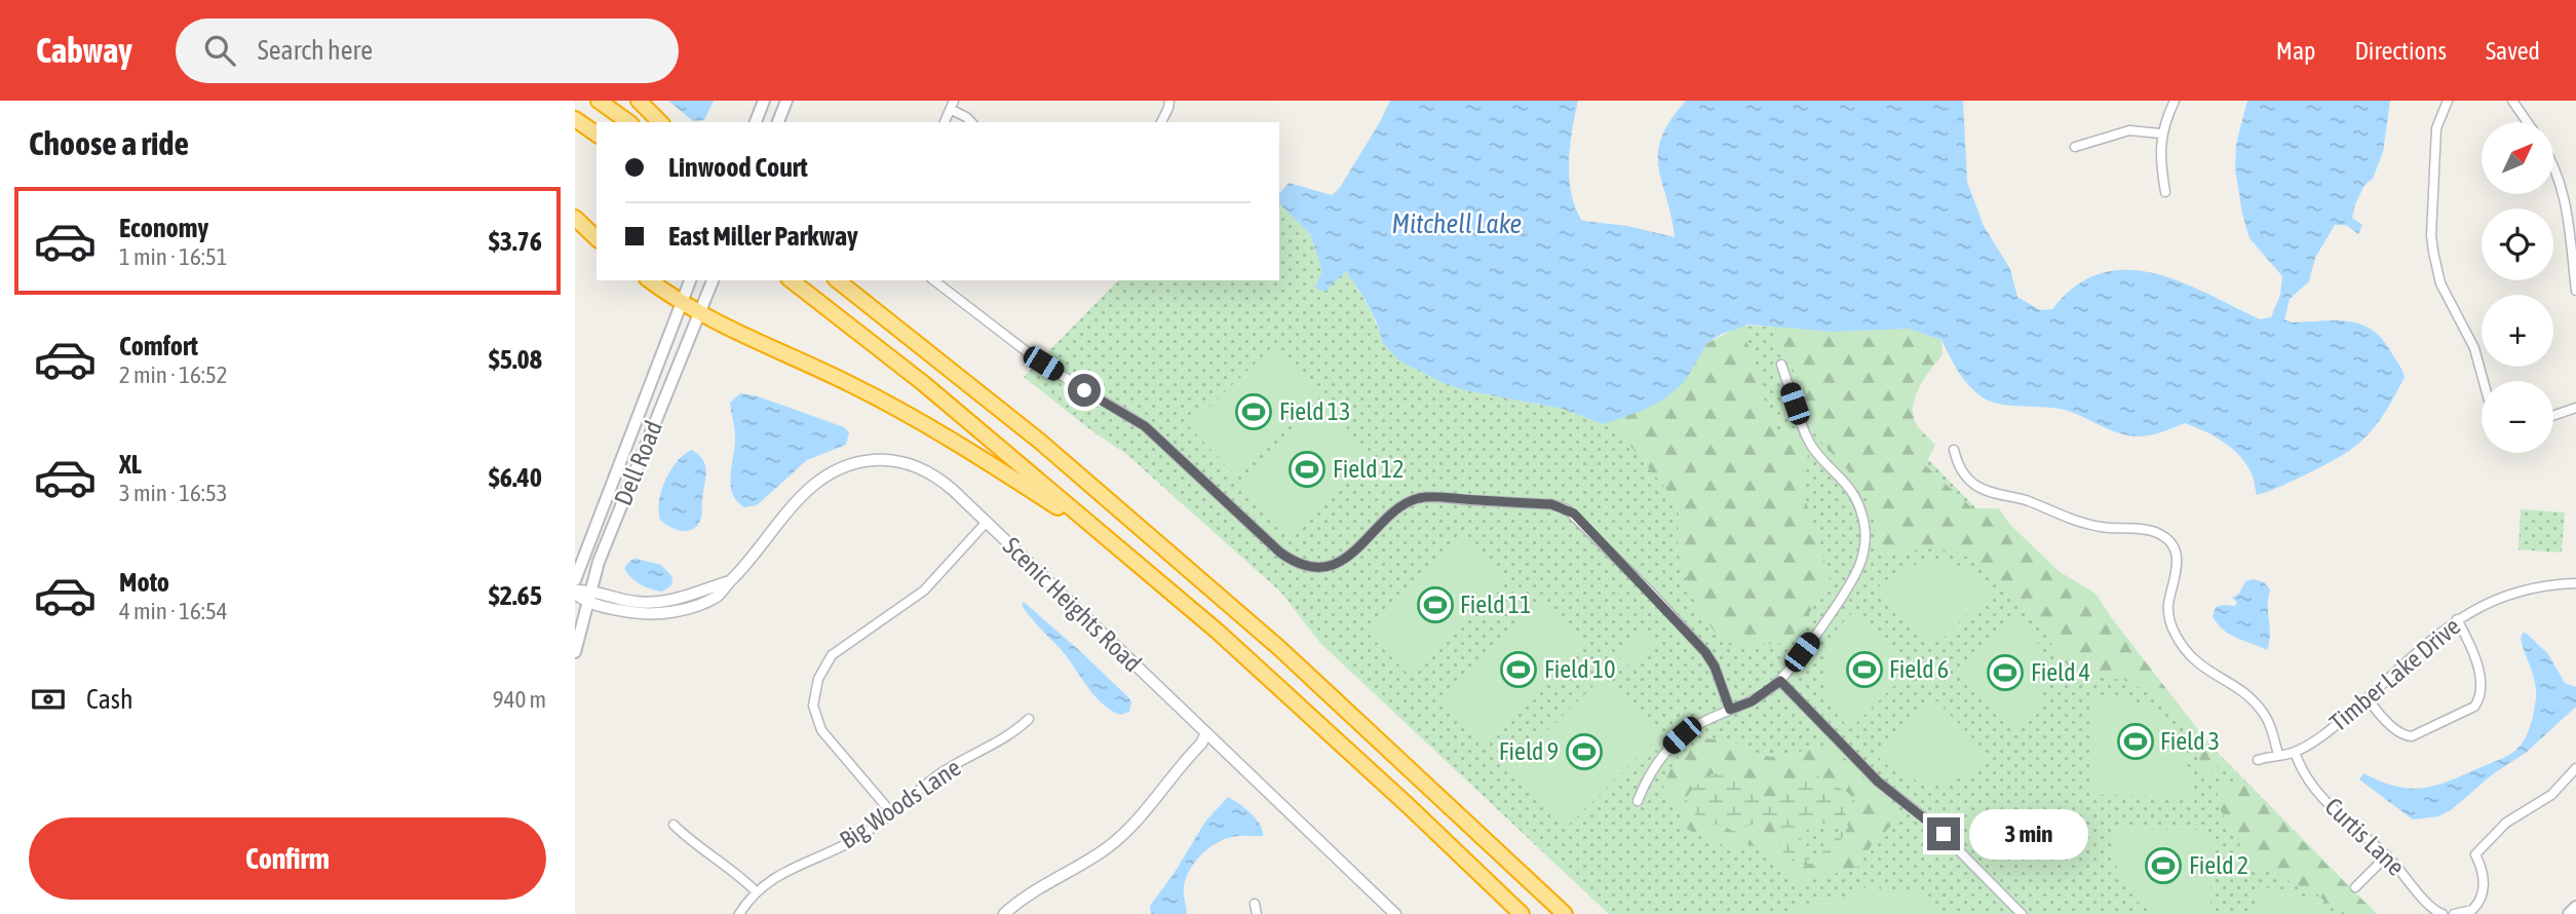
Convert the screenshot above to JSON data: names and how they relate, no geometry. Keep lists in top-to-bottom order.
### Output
{
  "streets": {
    "main road": ["Dell Road"],
    "street": [
      "Scenic Heights Road",
      "Timber Lake Drive",
      "Big Woods Lane",
      "Curtis Lane"
    ]
  },
  "crossings": [
    ["Dell Road", "Scenic Heights Road"],
    ["Timber Lake Drive", "Curtis Lane"]
  ],
  "water": ["Mitchell Lake"],
  "places": {
    "sports": [
      "Field 13",
      "Field 12",
      "Field 11",
      "Field 10",
      "Field 6",
      "Field 4",
      "Field 3",
      "Field 9",
      "Field 2"
    ]
  },
  "north": "top right",
  "page": {
    "header": "Cabway",
    "search": "Search here",
    "nav": ["Map", "Directions", "Saved"],
    "heading": "Choose a ride",
    "map_buttons": ["+", "−"],
    "banner": ["Linwood Court", "East Miller Parkway"],
    "list": [
      {
        "name": "Economy",
        "note": "1 min · 16:51",
        "value": "$3.76"
      },
      {
        "name": "Comfort",
        "note": "2 min · 16:52",
        "value": "$5.08"
      },
      {
        "name": "XL",
        "note": "3 min · 16:53",
        "value": "$6.40"
      },
      {
        "name": "Moto",
        "note": "4 min · 16:54",
        "value": "$2.65"
      }
    ],
    "pay": ["Cash", "940 m"],
    "buttons": "Confirm",
    "bubble": "3 min"
  }
}
